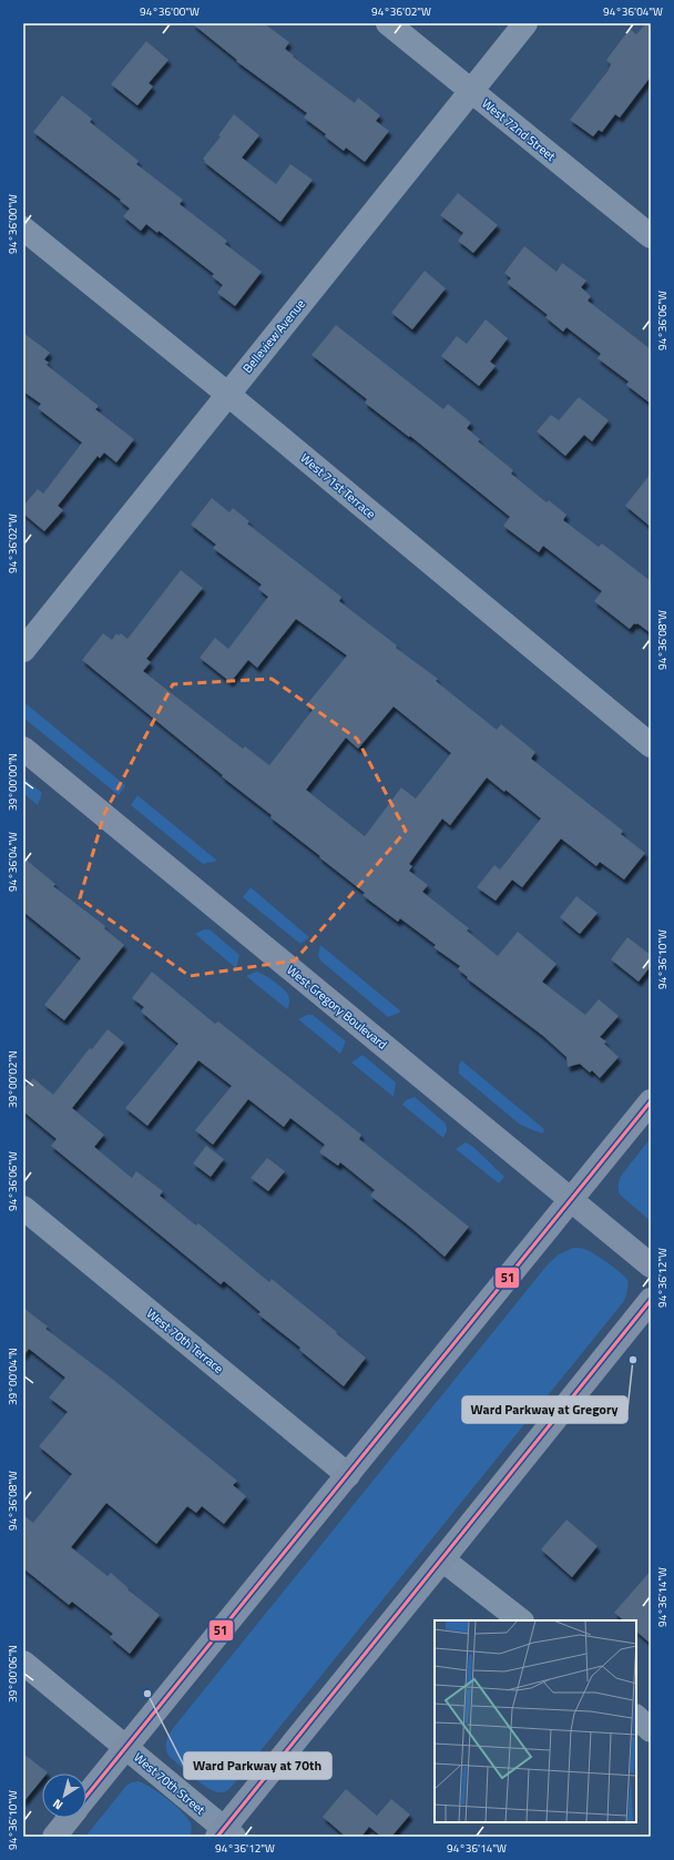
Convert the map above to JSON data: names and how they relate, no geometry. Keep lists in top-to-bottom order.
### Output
{
  "streets": {
    "main road": ["West Gregory Boulevard"],
    "street": [
      "West 72nd Street",
      "Belleview Avenue",
      "West 71st Terrace",
      "West 70th Terrace",
      "West 70th Street"
    ]
  },
  "crossings": [
    ["West 72nd Street", "Belleview Avenue"],
    ["Belleview Avenue", "West 71st Terrace"]
  ],
  "places": ["Ward Parkway at Gregory", "Ward Parkway at 70th"],
  "lines": ["transit line 51"],
  "north": "bottom left",
  "coordinates": [
    "94°36'00\"W",
    "94°36'02\"W",
    "94°36'04\"W",
    "94°36'06\"W",
    "94°36'08\"W",
    "39°00'00\"N",
    "94°36'10\"W",
    "39°00'02\"N",
    "94°36'12\"W",
    "39°00'04\"N",
    "94°36'14\"W",
    "39°00'06\"N"
  ]
}
